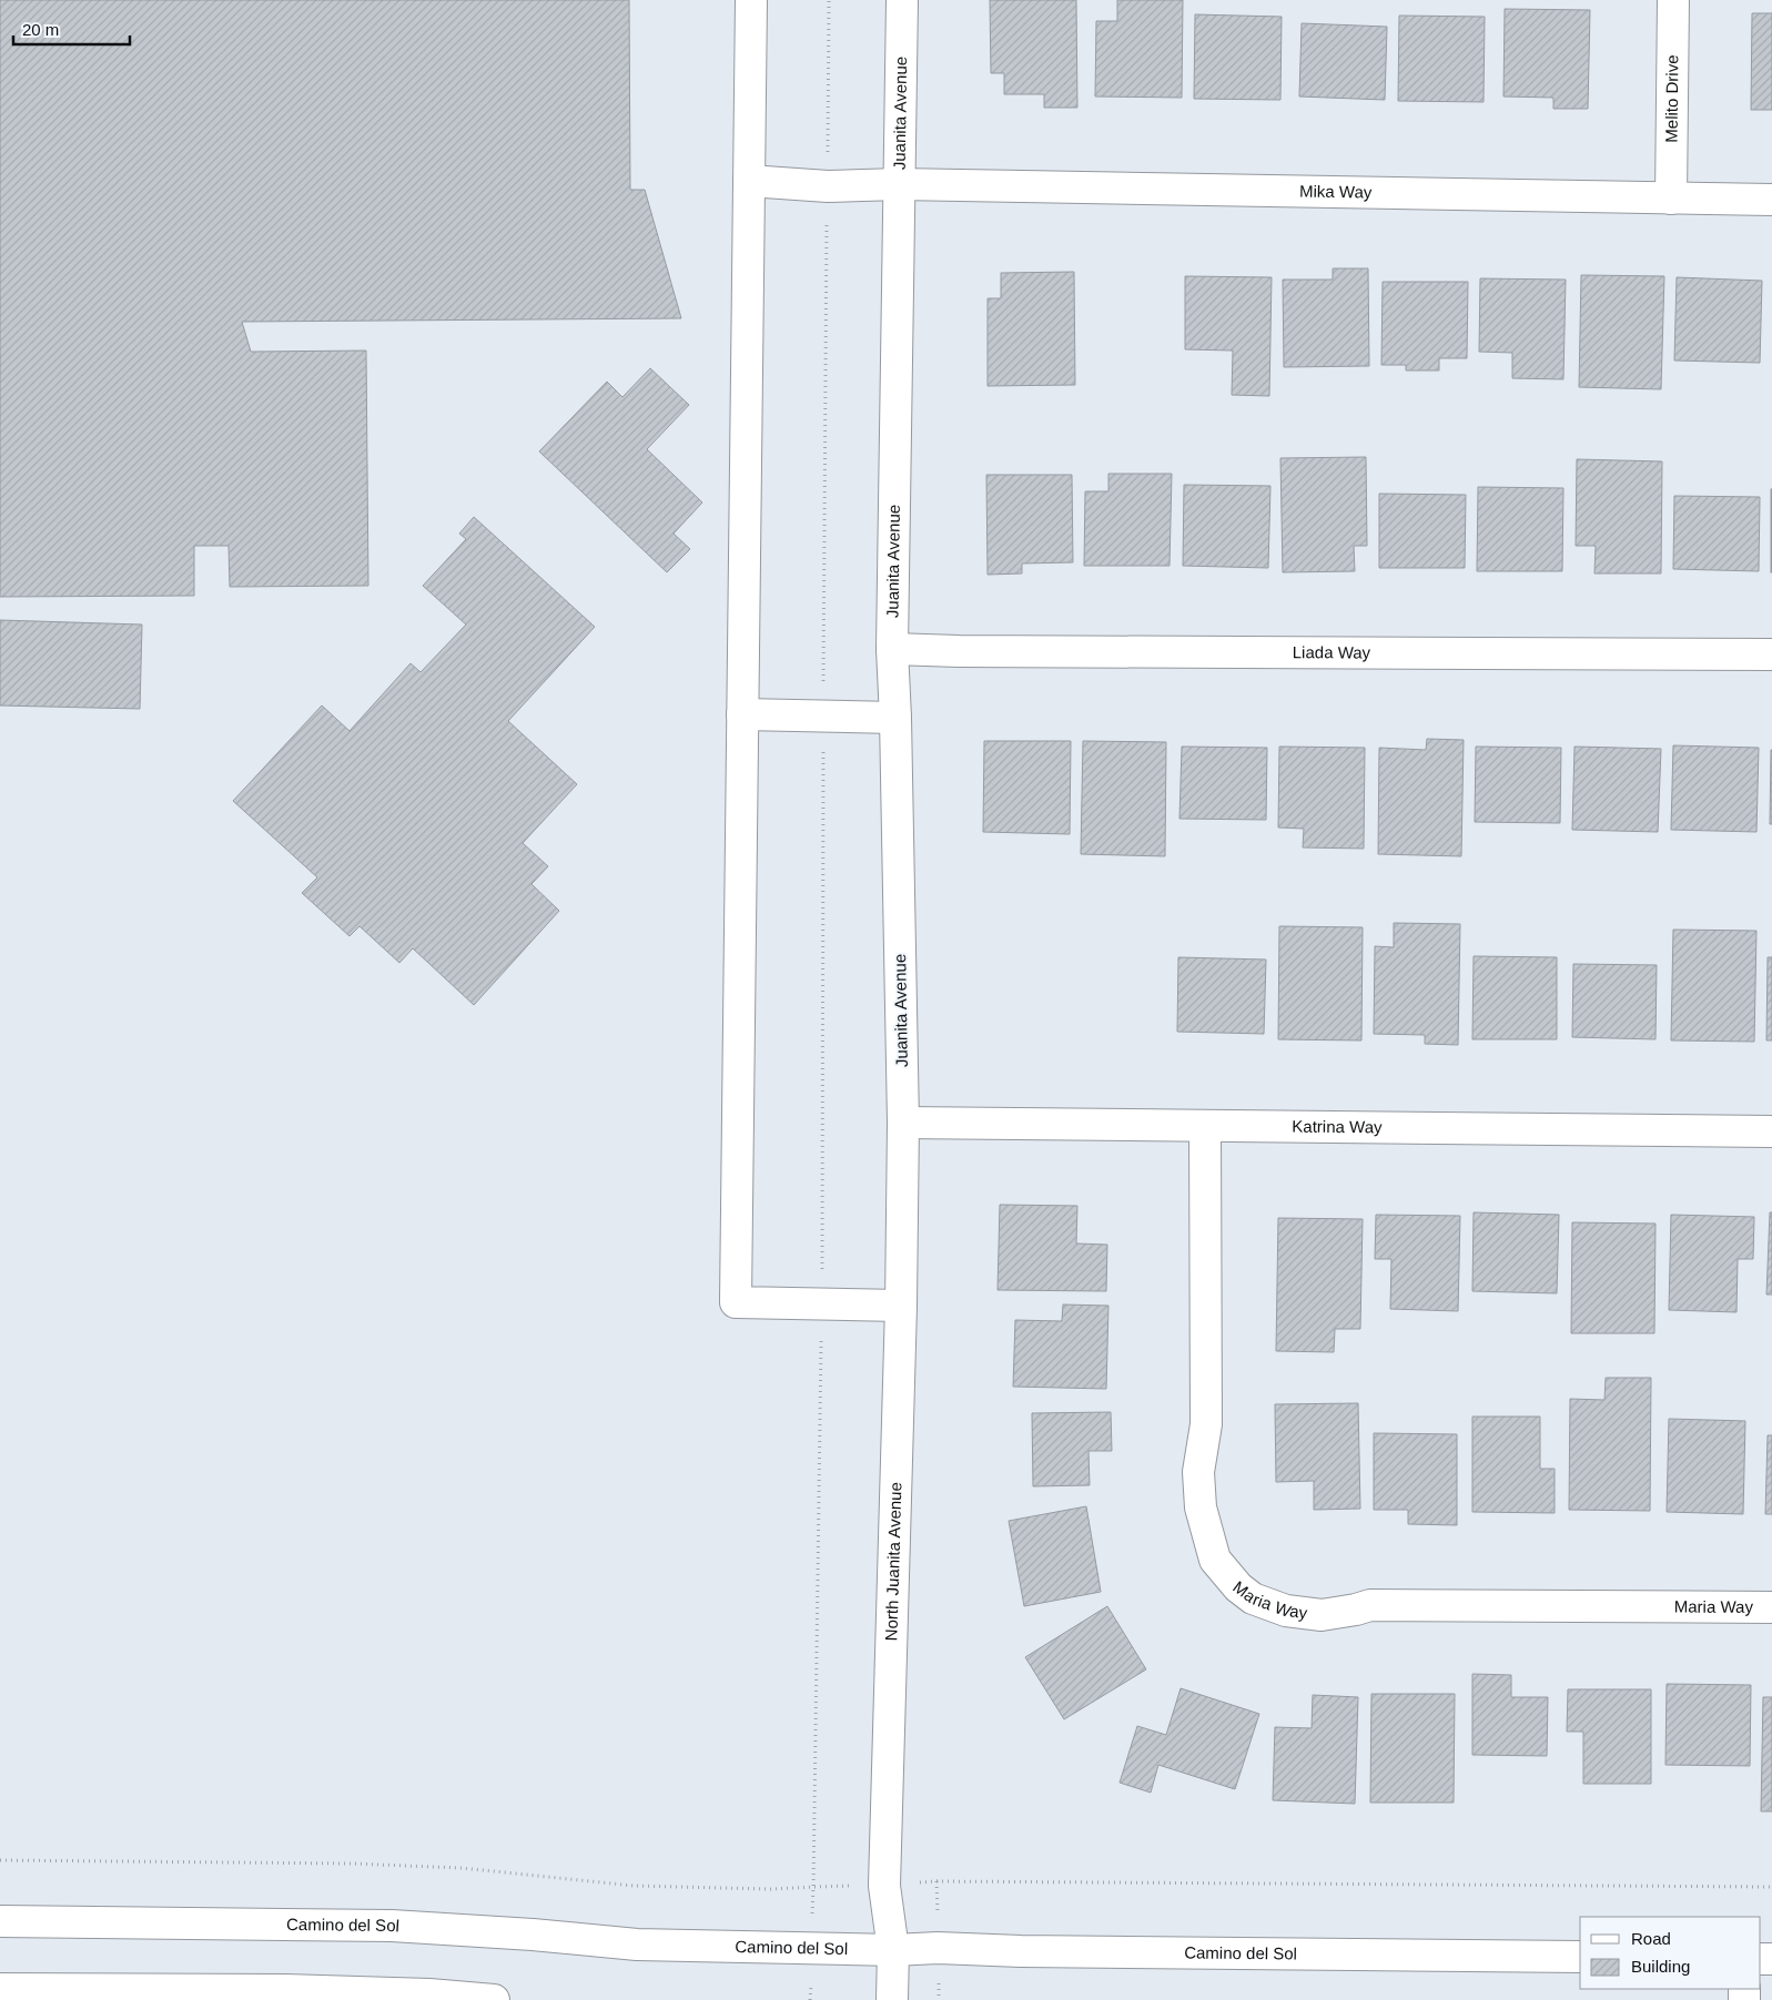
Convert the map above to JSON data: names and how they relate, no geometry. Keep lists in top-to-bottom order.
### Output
{
  "streets": {
    "street": [
      "Melito Drive",
      "Juanita Avenue",
      "Mika Way",
      "Liada Way",
      "Katrina Way",
      "North Juanita Avenue",
      "Maria Way",
      "Camino del Sol"
    ]
  },
  "crossings": [
    ["Melito Drive", "Mika Way"],
    ["Juanita Avenue", "Mika Way"],
    ["Juanita Avenue", "Liada Way"],
    ["Juanita Avenue", "Katrina Way"],
    ["Juanita Avenue", "North Juanita Avenue"],
    ["Katrina Way", "North Juanita Avenue"],
    ["Katrina Way", "Maria Way"],
    ["North Juanita Avenue", "Camino del Sol"]
  ],
  "legend": ["Road", "Building"],
  "scale_bar": "20 m"
}
